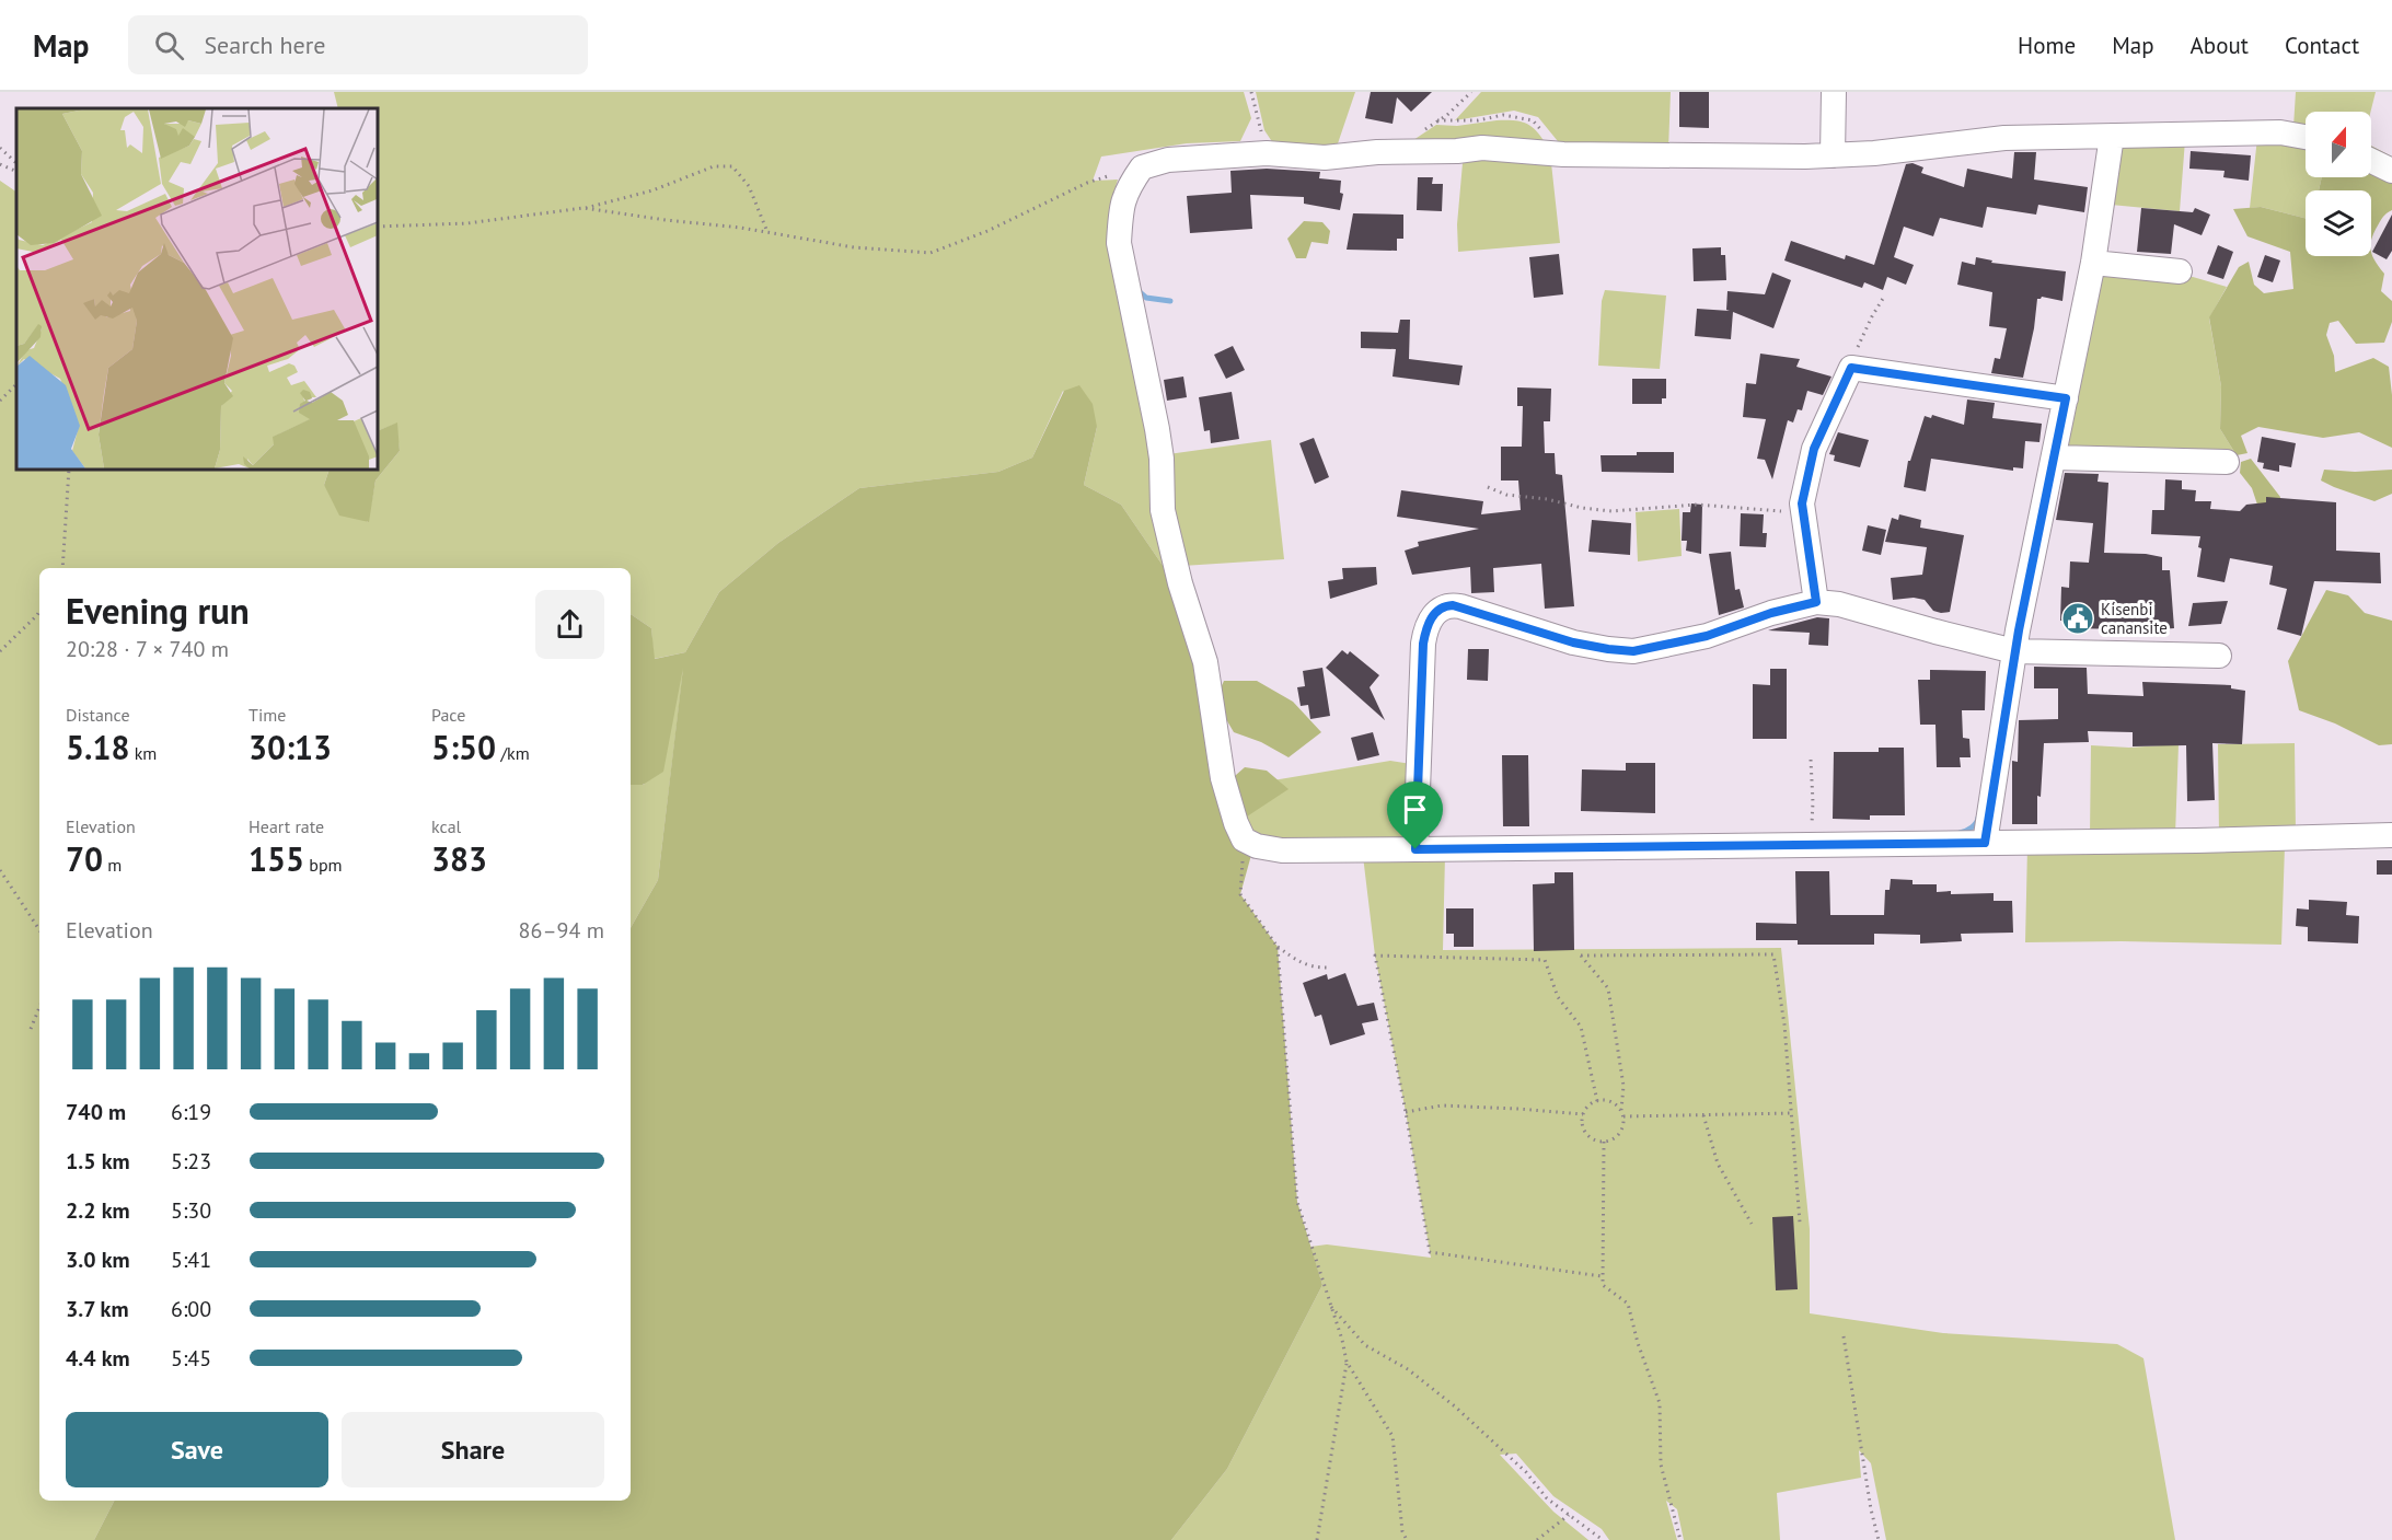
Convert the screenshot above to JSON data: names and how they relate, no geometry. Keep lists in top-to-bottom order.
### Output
{
  "places": {
    "public building": ["Kisenbi canansite"]
  },
  "north": "top",
  "page": {
    "header": "Map",
    "search": "Search here",
    "nav": [
      "Home",
      "Map",
      "About",
      "Contact"
    ],
    "heading": ["Evening run", "20:28 · 7 × 740 m"],
    "stats": [
      ["Distance", "5.18 km"],
      ["Time", "30:13"],
      ["Pace", "5:50 /km"],
      ["Elevation", "70 m"],
      ["Heart rate", "155 bpm"],
      ["kcal", "383"]
    ],
    "chart": ["Elevation", "86–94 m"],
    "list": [
      {
        "name": "740 m",
        "note": "6:19"
      },
      {
        "name": "1.5 km",
        "note": "5:23"
      },
      {
        "name": "2.2 km",
        "note": "5:30"
      },
      {
        "name": "3.0 km",
        "note": "5:41"
      },
      {
        "name": "3.7 km",
        "note": "6:00"
      },
      {
        "name": "4.4 km",
        "note": "5:45"
      }
    ],
    "buttons": ["Save", "Share"]
  }
}
